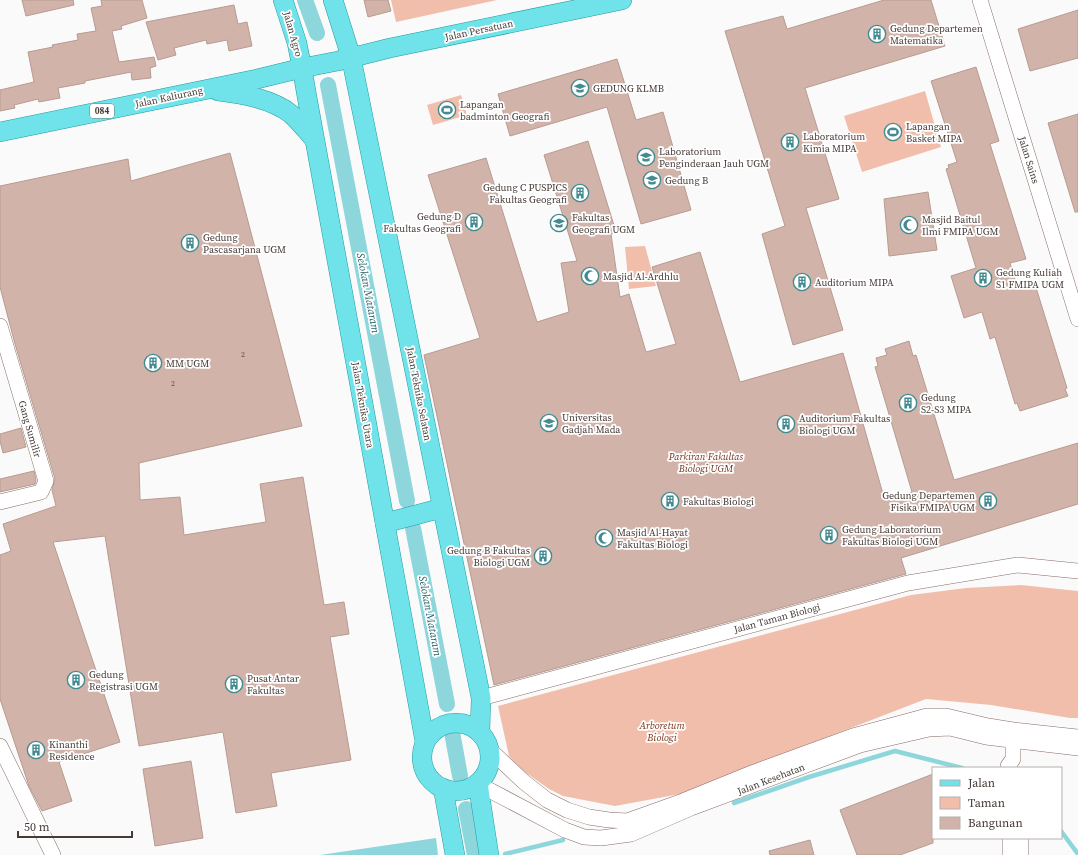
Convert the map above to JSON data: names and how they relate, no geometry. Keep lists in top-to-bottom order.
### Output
{
  "streets": {
    "main road": [
      "Jalan Persatuan",
      "Jalan Agro",
      "Jalan Kaliurang",
      "084",
      "Jalan Teknika Selatan",
      "Jalan Teknika Utara"
    ],
    "street": [
      "Jalan Sains",
      "Gang Sumilir",
      "Jalan Taman Biologi",
      "Jalan Kesehatan"
    ]
  },
  "crossings": [
    ["Jalan Persatuan", "Jalan Kaliurang"],
    ["Jalan Persatuan", "Jalan Teknika Selatan"],
    ["Jalan Agro", "Jalan Kaliurang"],
    ["Jalan Agro", "Jalan Teknika Utara"],
    ["Jalan Kaliurang", "Jalan Teknika Selatan"],
    ["Jalan Kaliurang", "Jalan Teknika Utara"],
    ["Jalan Teknika Selatan", "Jalan Teknika Utara"],
    ["Jalan Teknika Selatan", "Jalan Taman Biologi"],
    ["Jalan Teknika Selatan", "Jalan Kesehatan"],
    ["Jalan Teknika Utara", "Jalan Kesehatan"]
  ],
  "water": ["Selokan Mataram"],
  "parks": ["Parkiran Fakultas Biologi UGM", "Arboretum Biologi"],
  "places": {
    "building": [
      "Gedung Departemen Matematika",
      "Laboratorium Kimia MIPA",
      "Gedung C PUSPICS Fakultas Geografi",
      "Gedung D Fakultas Geografi",
      "Gedung Pascasarjana UGM",
      "Gedung Kuliah S1 FMIPA UGM",
      "Auditorium MIPA",
      "MM UGM",
      "Gedung S2-S3 MIPA",
      "Auditorium Fakultas Biologi UGM",
      "Fakultas Biologi",
      "Gedung Departemen Fisika FMIPA UGM",
      "Gedung Laboratorium Fakultas Biologi UGM",
      "Gedung B Fakultas Biologi UGM",
      "Gedung Registrasi UGM",
      "Pusat Antar Fakultas",
      "Kinanthi Residence"
    ],
    "school or university": [
      "GEDUNG KLMB",
      "Laboratorium Penginderaan Jauh UGM",
      "Gedung B",
      "Fakultas Geografi UGM",
      "Universitas Gadjah Mada"
    ],
    "sports": ["Lapangan badminton Geografi", "Lapangan Basket MIPA"],
    "mosque": ["Masjid Baitul Ilmi FMIPA UGM", "Masjid Al-Ardhlu", "Masjid Al-Hayat Fakultas Biologi"]
  },
  "house_numbers": ["2", "2"],
  "legend": ["Jalan", "Taman", "Bangunan"],
  "scale_bar": "50 m"
}
